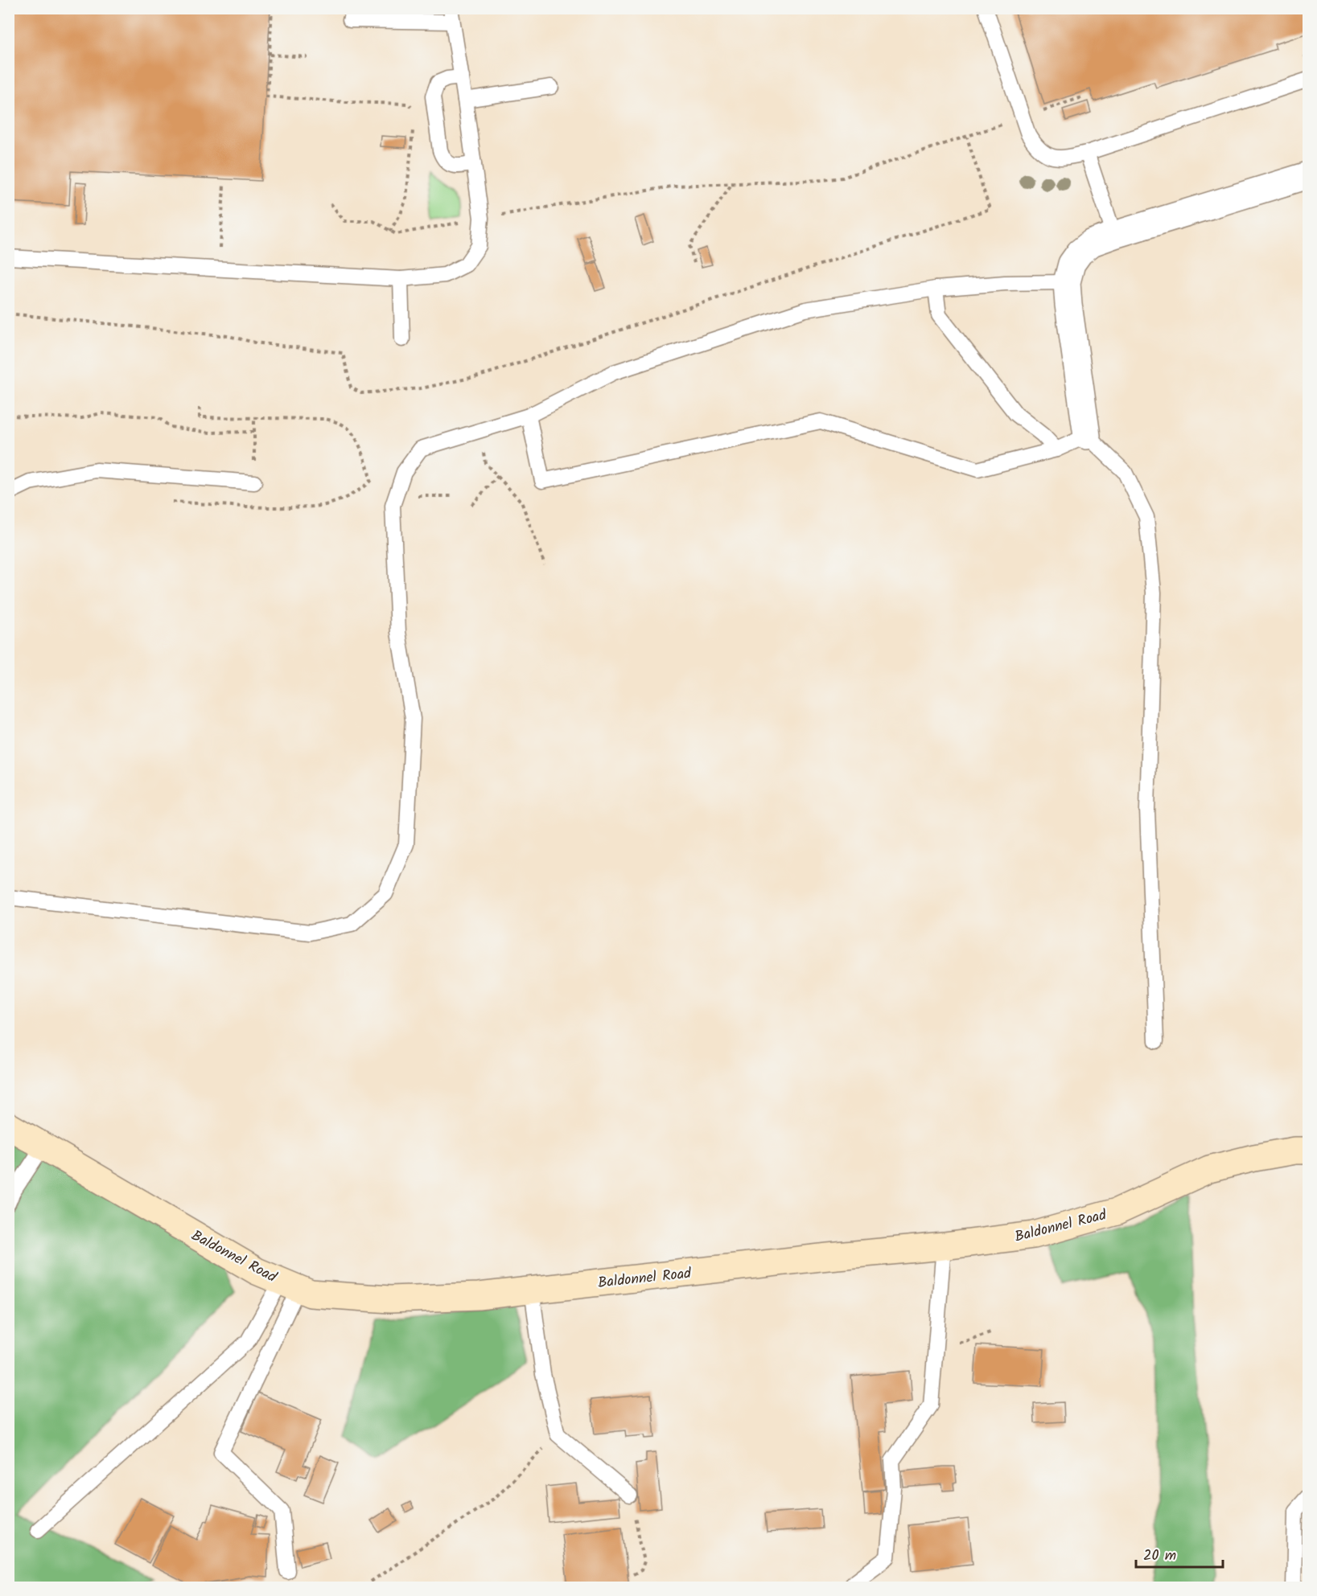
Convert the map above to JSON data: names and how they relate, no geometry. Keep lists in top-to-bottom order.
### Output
{
  "streets": {
    "street": ["Baldonnel Road"]
  },
  "scale_bar": "20 m"
}
